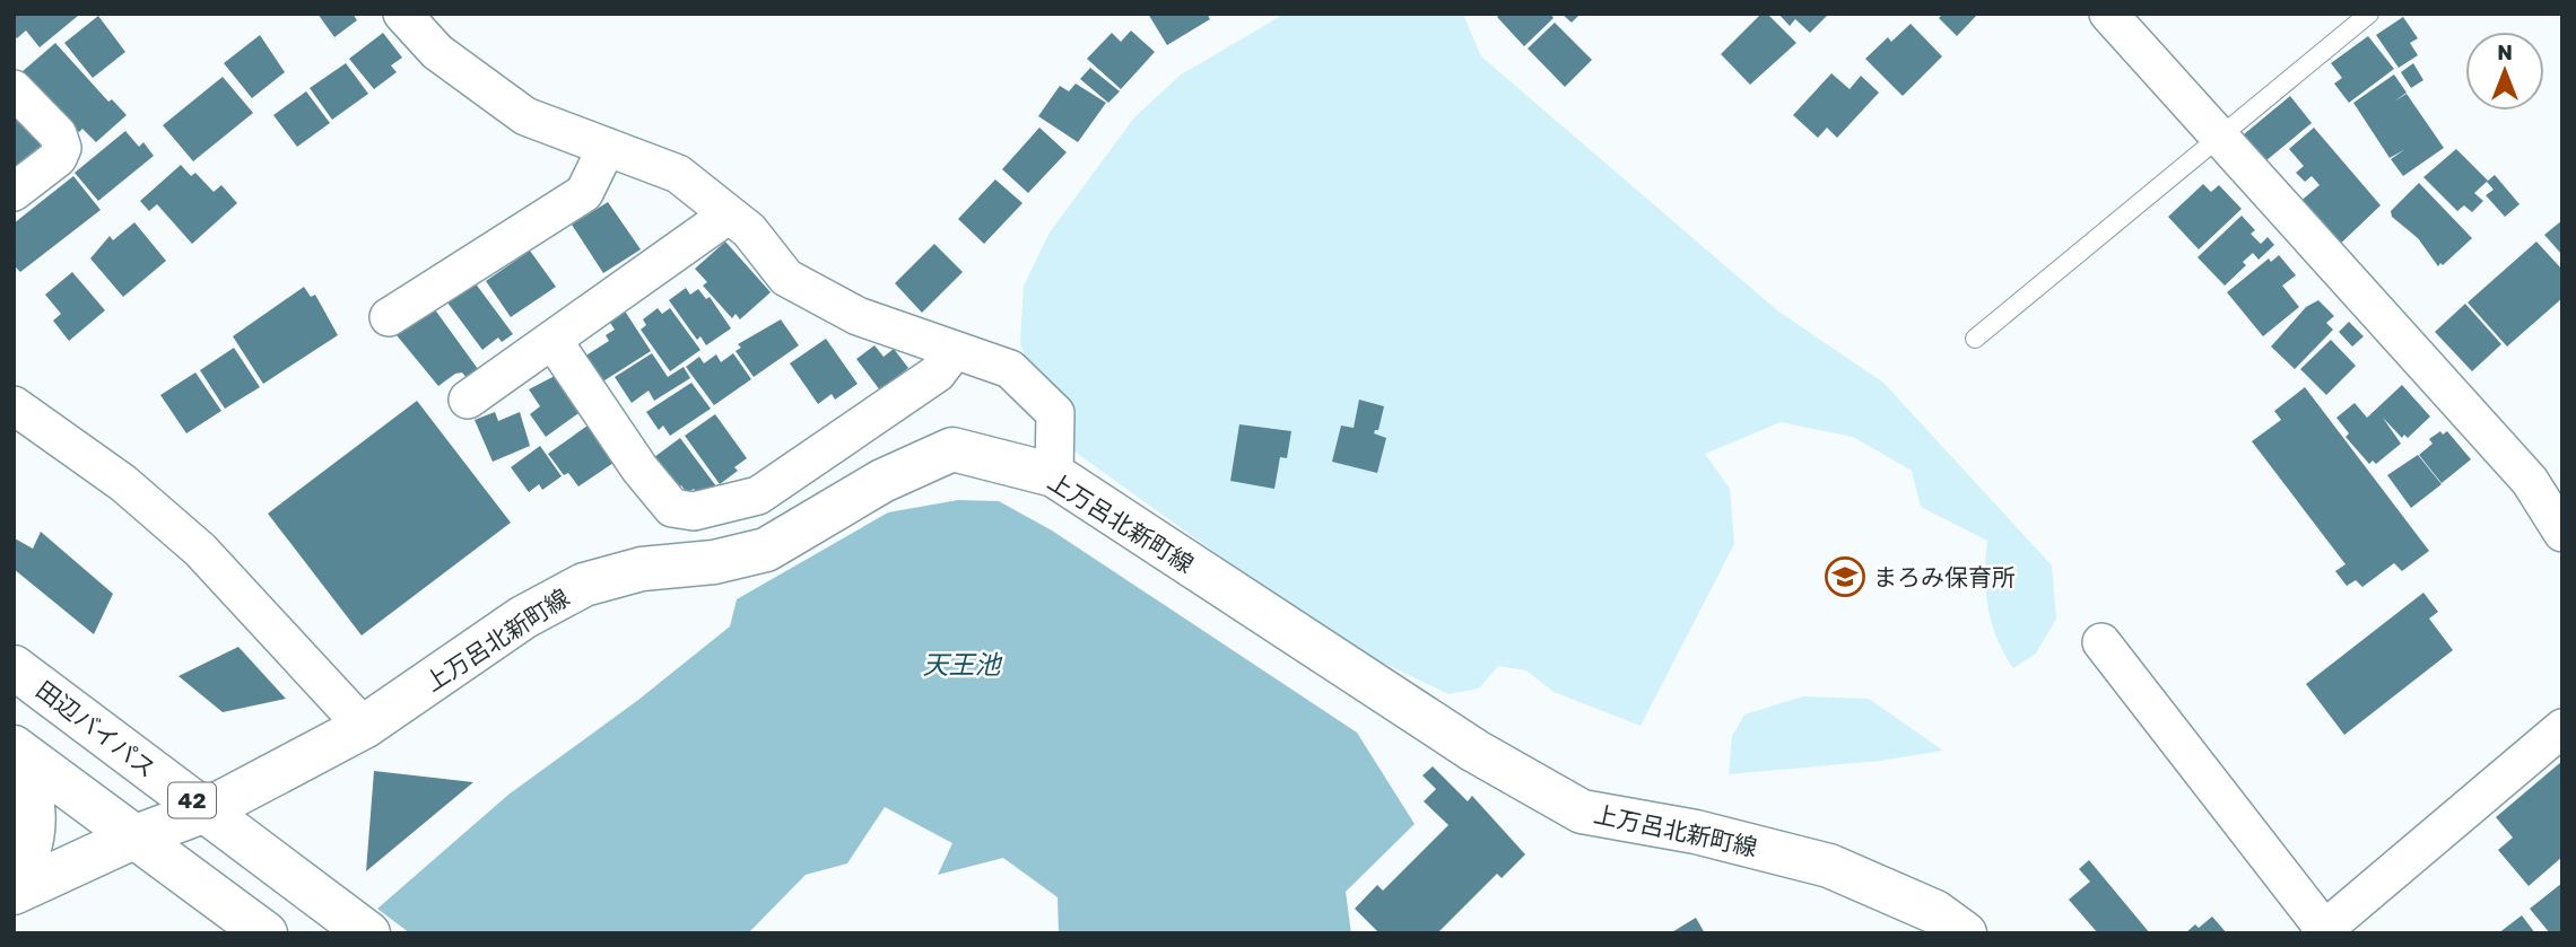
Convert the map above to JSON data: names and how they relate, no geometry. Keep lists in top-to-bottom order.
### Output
{
  "streets": {
    "main road": ["上万呂北新町線", "田辺バイパス", "42"]
  },
  "crossings": [
    ["上万呂北新町線", "田辺バイパス"]
  ],
  "water": ["天王池"],
  "places": {
    "school or university": ["まろみ保育所"]
  },
  "north": "top"
}
